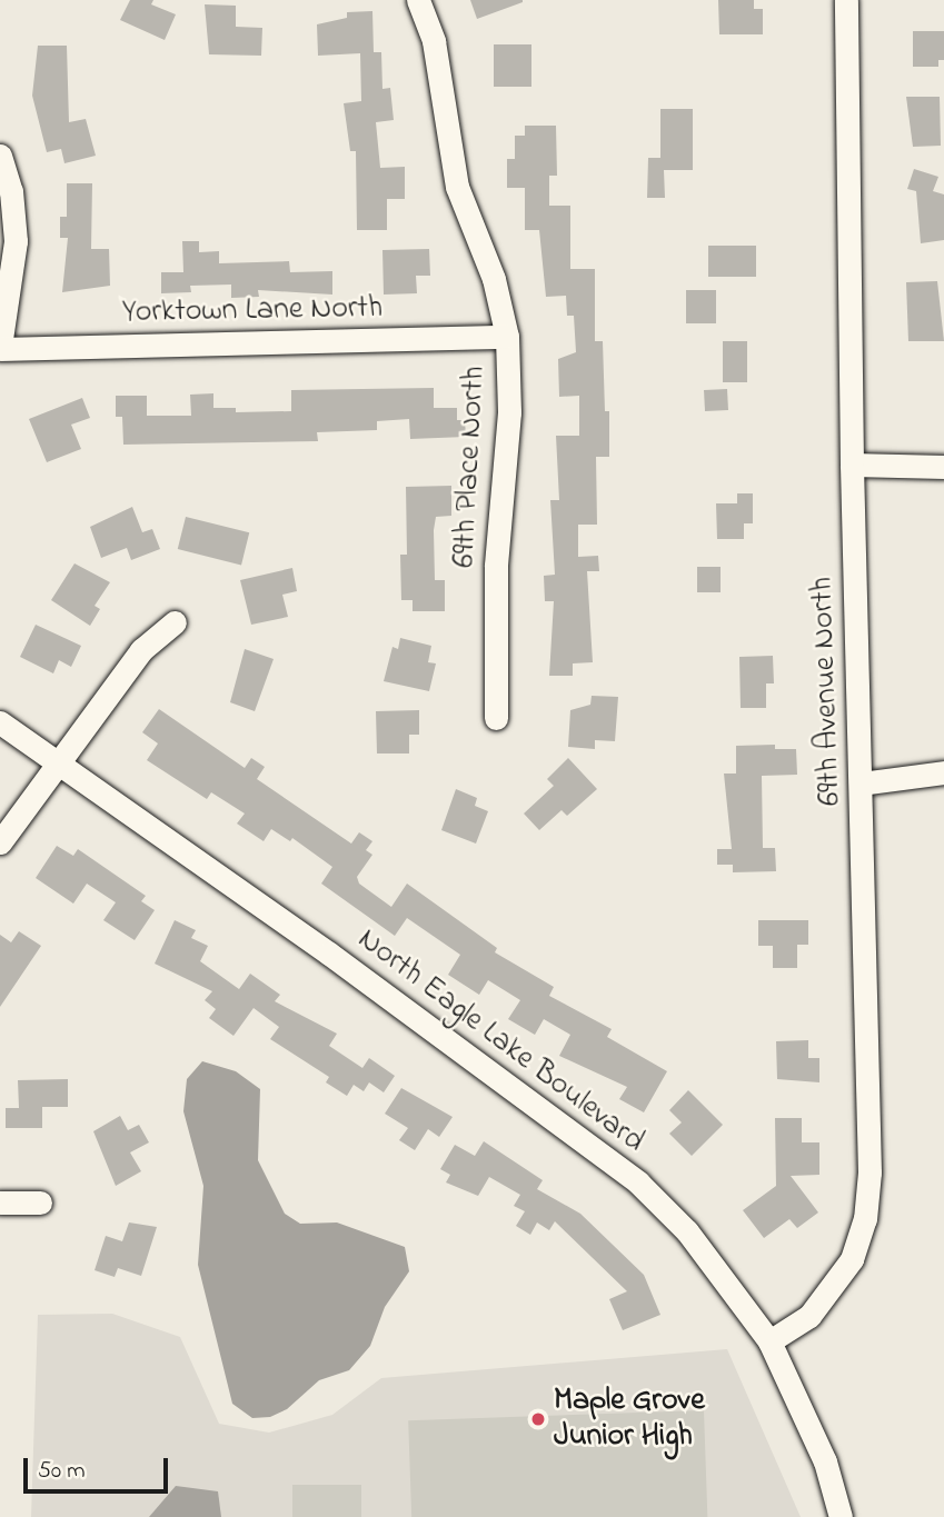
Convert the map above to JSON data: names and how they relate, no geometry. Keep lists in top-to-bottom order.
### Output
{
  "streets": {
    "street": [
      "Yorktown Lane North",
      "69th Place North",
      "69th Avenue North",
      "North Eagle Lake Boulevard"
    ]
  },
  "crossings": [
    ["Yorktown Lane North", "69th Place North"],
    ["69th Avenue North", "North Eagle Lake Boulevard"]
  ],
  "places": ["Maple Grove Junior High"],
  "scale_bar": "50 m"
}
